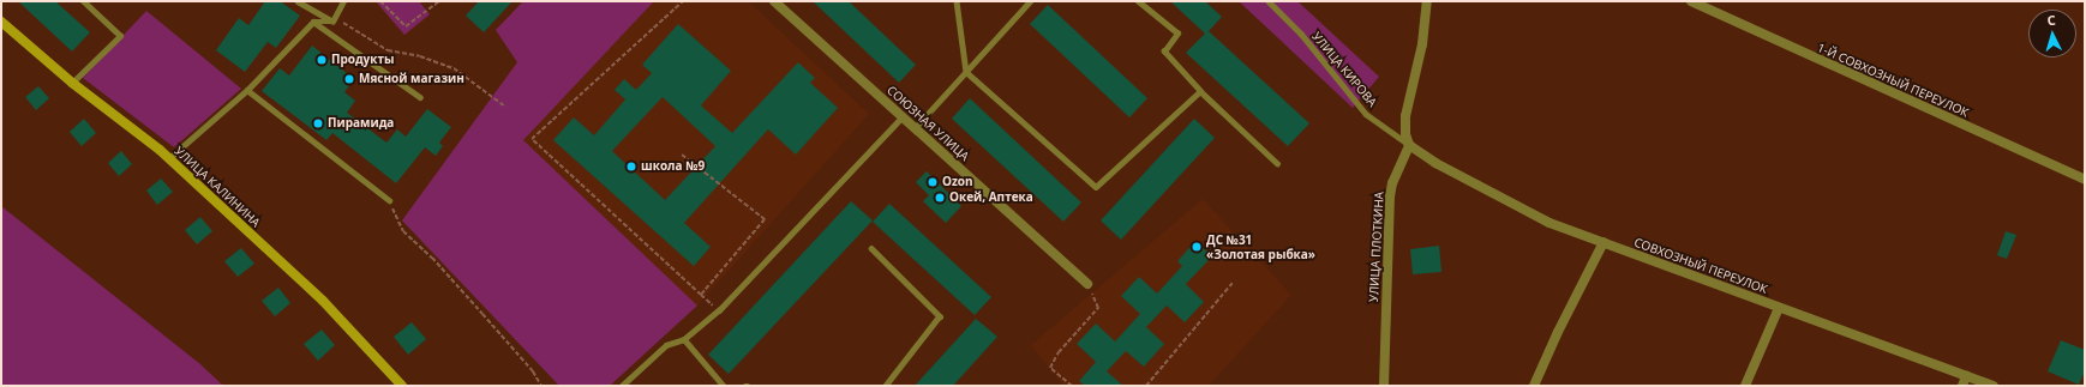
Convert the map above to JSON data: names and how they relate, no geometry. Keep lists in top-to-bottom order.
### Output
{
  "streets": {
    "main road": ["УЛИЦА КАЛИНИНА"],
    "street": [
      "1-Й СОВХОЗНЫЙ ПЕРЕУЛОК",
      "СОЮЗНАЯ УЛИЦА",
      "УЛИЦА ПЛОТКИНА",
      "СОВХОЗНЫЙ ПЕРЕУЛОК"
    ],
    "lane": ["УЛИЦА КИРОВА"]
  },
  "crossings": [
    ["УЛИЦА КИРОВА", "УЛИЦА ПЛОТКИНА"],
    ["УЛИЦА КИРОВА", "СОВХОЗНЫЙ ПЕРЕУЛОК"],
    ["УЛИЦА ПЛОТКИНА", "СОВХОЗНЫЙ ПЕРЕУЛОК"]
  ],
  "places": [
    "Продукты",
    "Мясной магазин",
    "Пирамида",
    "школа №9",
    "Ozon",
    "Окей, Аптека",
    "ДС №31 «Золотая рыбка»"
  ],
  "north": "top"
}
